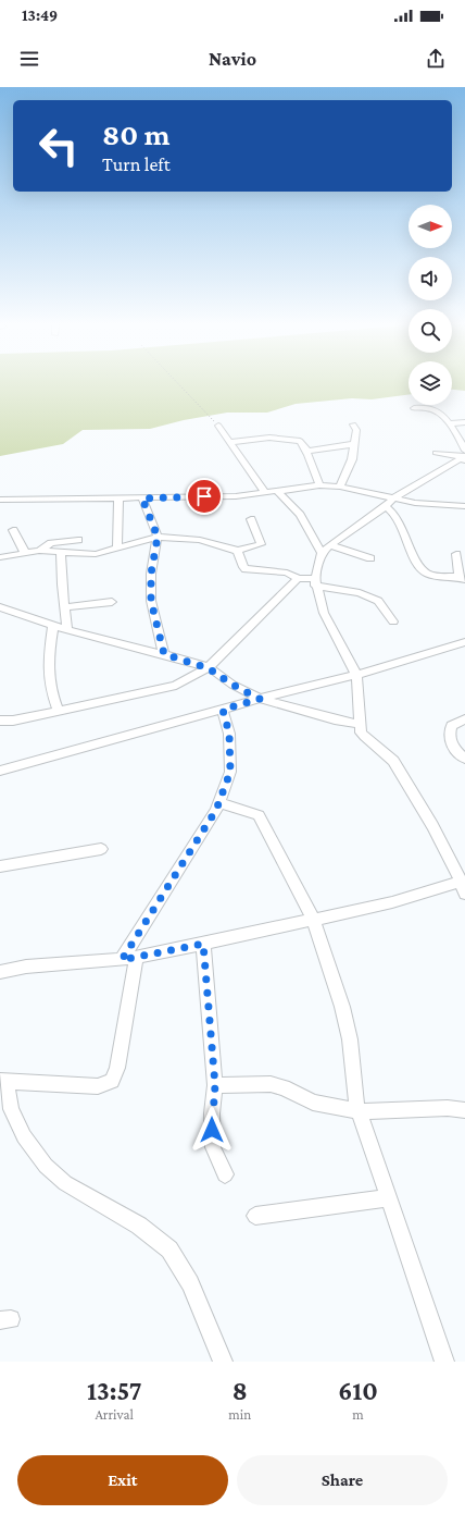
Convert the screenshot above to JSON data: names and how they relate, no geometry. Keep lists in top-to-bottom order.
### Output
{
  "north": "right",
  "page": {
    "status": "13:49",
    "header": "Navio",
    "turn": ["80 m", "Turn left"],
    "eta": [
      "13:57",
      "Arrival",
      "8",
      "min",
      "610",
      "m"
    ],
    "buttons": ["Exit", "Share"]
  }
}
